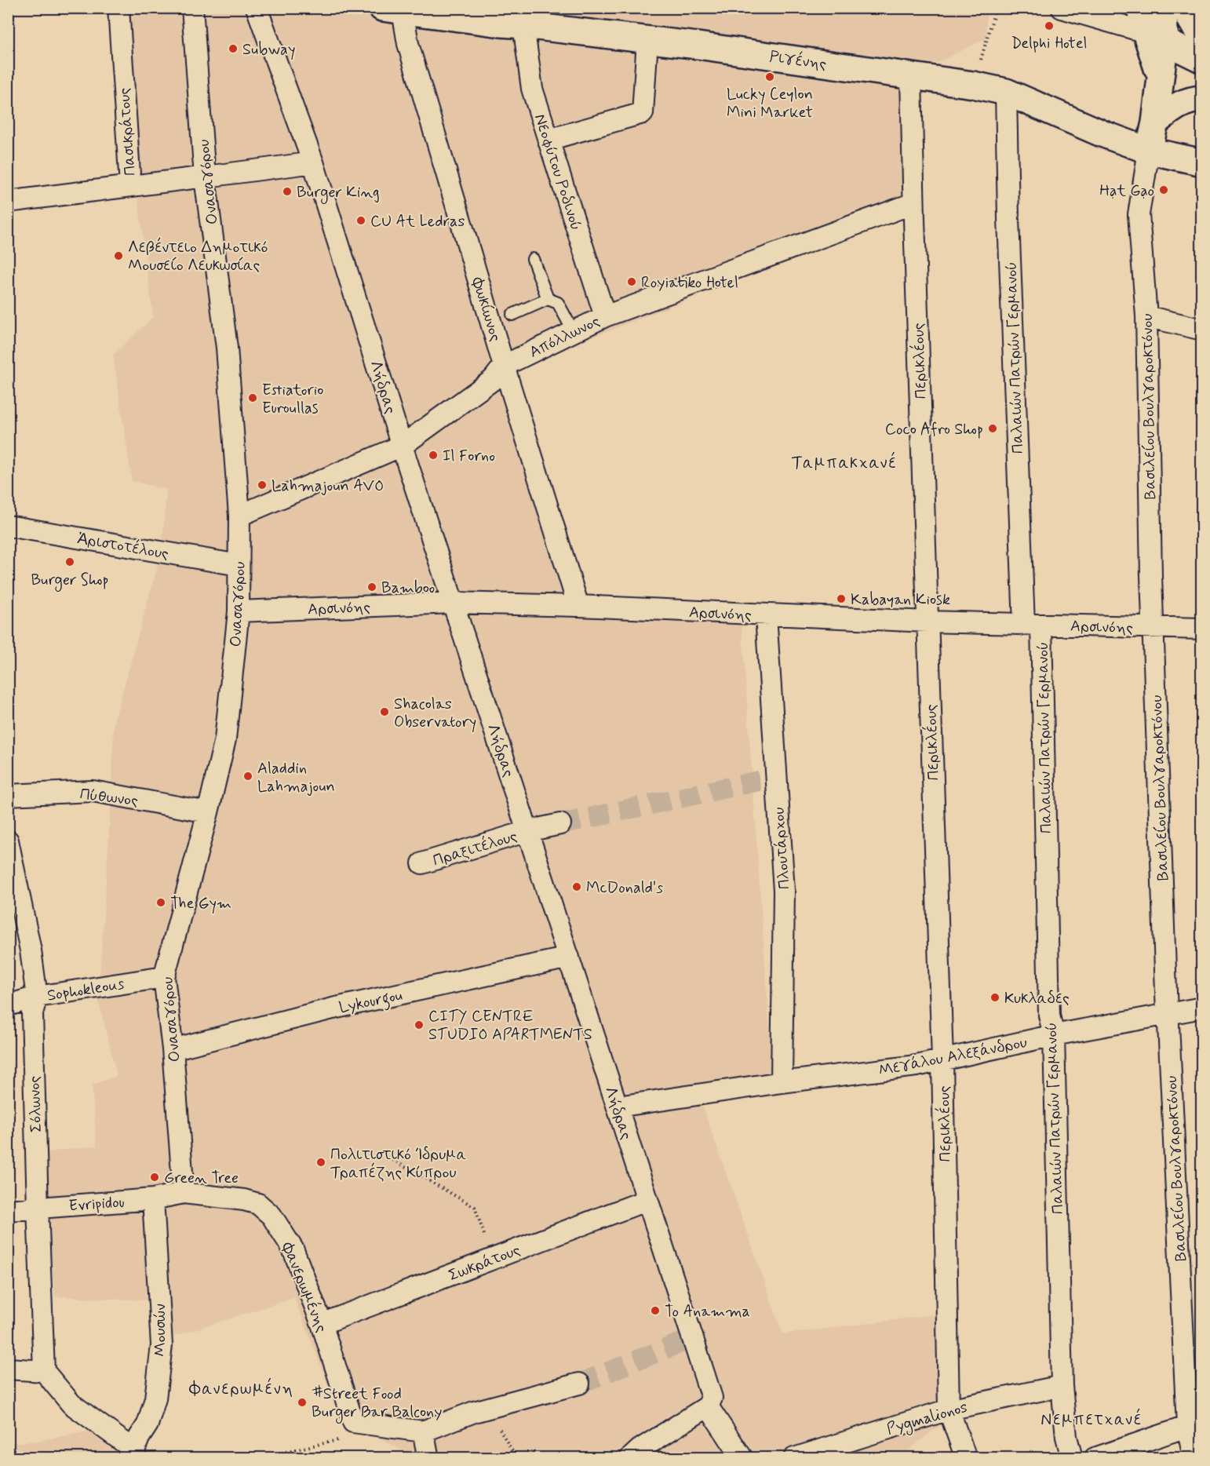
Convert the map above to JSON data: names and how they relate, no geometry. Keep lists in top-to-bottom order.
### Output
{
  "streets": {
    "street": [
      "Ριγένης",
      "Πασικράτους",
      "Νεοφύτου Ροδινού",
      "Ονασαγόρου",
      "Φωκίωνος",
      "Απόλλωνος",
      "Παλαιών Πατρών Γερμανού",
      "Περικλέους",
      "Λήδρας",
      "Βασιλείου Βουλγαροκτόνου",
      "Ἀριστοτέλους",
      "Αρσινόης",
      "Πύθωνος",
      "Πραξιτέλους",
      "Πλουτάρχου",
      "Sophokleous",
      "Lykourgou",
      "Μεγάλου Αλεξάνδρου",
      "Σόλωνος",
      "Evripidou",
      "Σωκράτους",
      "Φανερωμένης",
      "Μουσών",
      "Pygmalionos"
    ]
  },
  "crossings": [
    ["Ριγένης", "Νεοφύτου Ροδινού"],
    ["Ριγένης", "Φωκίωνος"],
    ["Ριγένης", "Παλαιών Πατρών Γερμανού"],
    ["Ριγένης", "Περικλέους"],
    ["Ριγένης", "Βασιλείου Βουλγαροκτόνου"],
    ["Πασικράτους", "Ονασαγόρου"],
    ["Πασικράτους", "Λήδρας"],
    ["Νεοφύτου Ροδινού", "Απόλλωνος"],
    ["Ονασαγόρου", "Απόλλωνος"],
    ["Ονασαγόρου", "Ἀριστοτέλους"],
    ["Ονασαγόρου", "Αρσινόης"],
    ["Ονασαγόρου", "Πύθωνος"],
    ["Ονασαγόρου", "Sophokleous"],
    ["Ονασαγόρου", "Lykourgou"],
    ["Ονασαγόρου", "Evripidou"],
    ["Ονασαγόρου", "Φανερωμένης"],
    ["Φωκίωνος", "Απόλλωνος"],
    ["Φωκίωνος", "Αρσινόης"],
    ["Απόλλωνος", "Περικλέους"],
    ["Απόλλωνος", "Λήδρας"],
    ["Παλαιών Πατρών Γερμανού", "Αρσινόης"],
    ["Παλαιών Πατρών Γερμανού", "Μεγάλου Αλεξάνδρου"],
    ["Παλαιών Πατρών Γερμανού", "Pygmalionos"],
    ["Περικλέους", "Αρσινόης"],
    ["Περικλέους", "Μεγάλου Αλεξάνδρου"],
    ["Περικλέους", "Pygmalionos"],
    ["Λήδρας", "Αρσινόης"],
    ["Λήδρας", "Πραξιτέλους"],
    ["Λήδρας", "Lykourgou"],
    ["Λήδρας", "Μεγάλου Αλεξάνδρου"],
    ["Λήδρας", "Σωκράτους"],
    ["Βασιλείου Βουλγαροκτόνου", "Αρσινόης"],
    ["Βασιλείου Βουλγαροκτόνου", "Μεγάλου Αλεξάνδρου"],
    ["Αρσινόης", "Πλουτάρχου"],
    ["Πλουτάρχου", "Μεγάλου Αλεξάνδρου"],
    ["Sophokleous", "Σόλωνος"],
    ["Σόλωνος", "Evripidou"],
    ["Evripidou", "Φανερωμένης"],
    ["Evripidou", "Μουσών"],
    ["Σωκράτους", "Φανερωμένης"]
  ],
  "districts": ["Ταμπακχανέ", "Φανερωμένη", "Νεμπετχανέ"],
  "places": [
    "Delphi Hotel",
    "Subway",
    "Lucky Ceylon Mini Market",
    "Hạt Gạo",
    "Burger King",
    "CU At Ledras",
    "Λεβέντειο Δημοτικό Μουσείο Λευκωσίας",
    "Royiatiko Hotel",
    "Estiatorio Euroullas",
    "Coco Afro Shop",
    "Il Forno",
    "Lahmajoun AVO",
    "Burger Shop",
    "Bamboo",
    "Kabayan Kiosk",
    "Shacolas Observatory",
    "Aladdin Lahmajoun",
    "McDonald's",
    "The Gym",
    "Κυκλαδες",
    "CITY CENTRE STUDIO APARTMENTS",
    "Πολιτιστικό Ίδρυμα Τραπέζης Κύπρου",
    "Green Tree",
    "To Anamma",
    "#Street Food Burger Bar Balcony"
  ]
}
